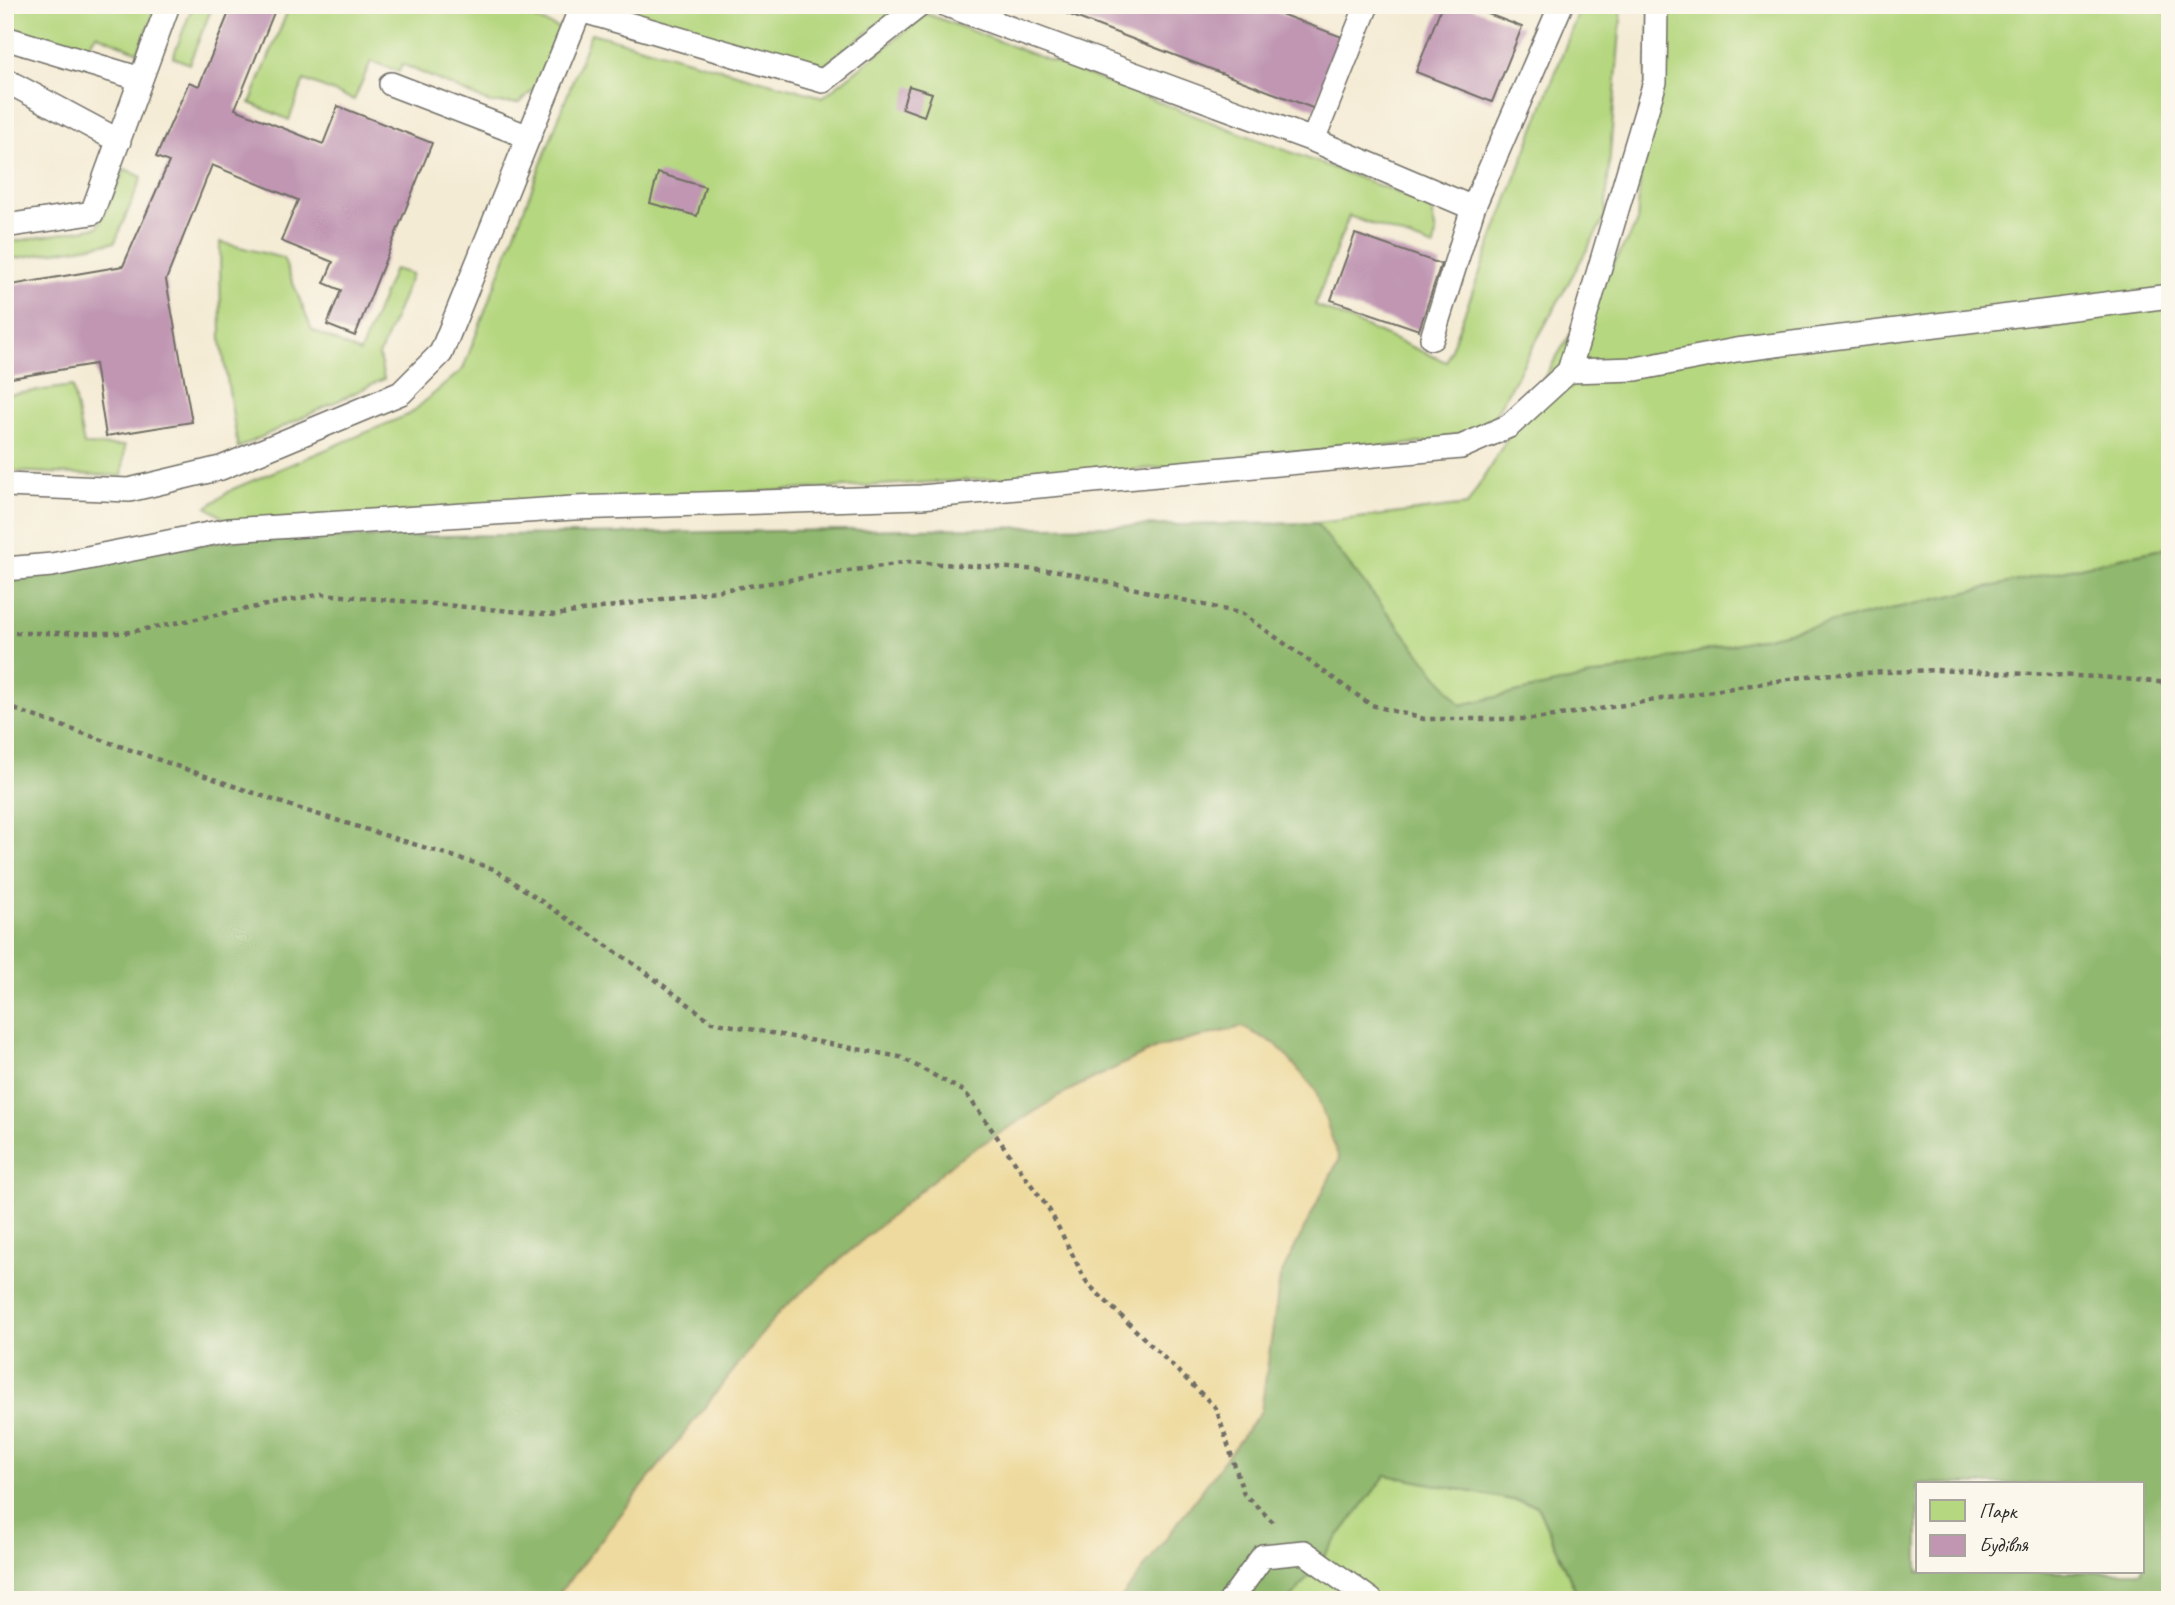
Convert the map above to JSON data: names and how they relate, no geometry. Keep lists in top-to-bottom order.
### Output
{
  "legend": ["Парк", "Будівля"]
}
